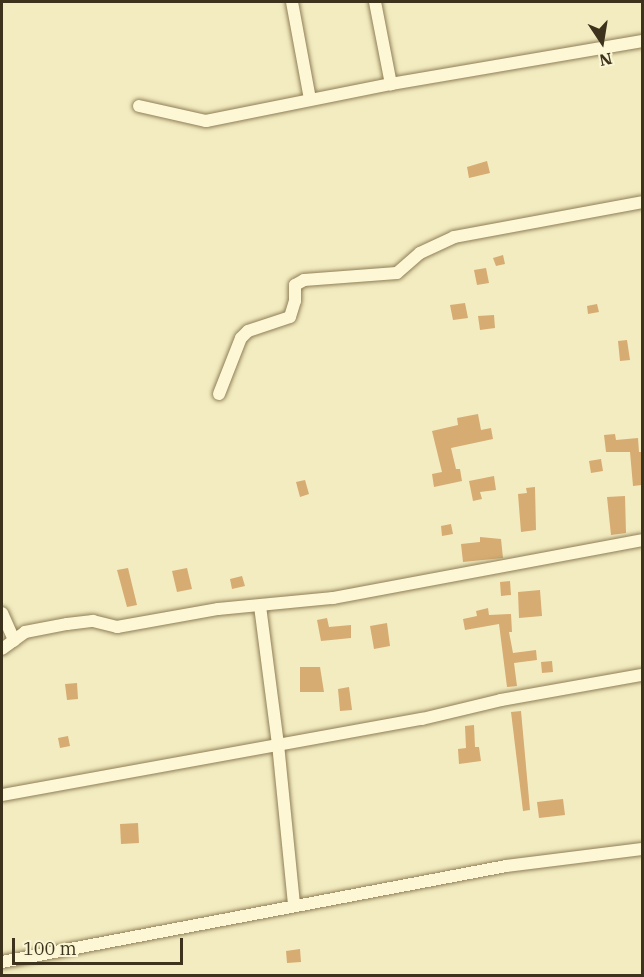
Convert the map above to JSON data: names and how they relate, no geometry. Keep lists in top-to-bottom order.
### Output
{
  "scale_bar": "100 m",
  "north": "bottom"
}
